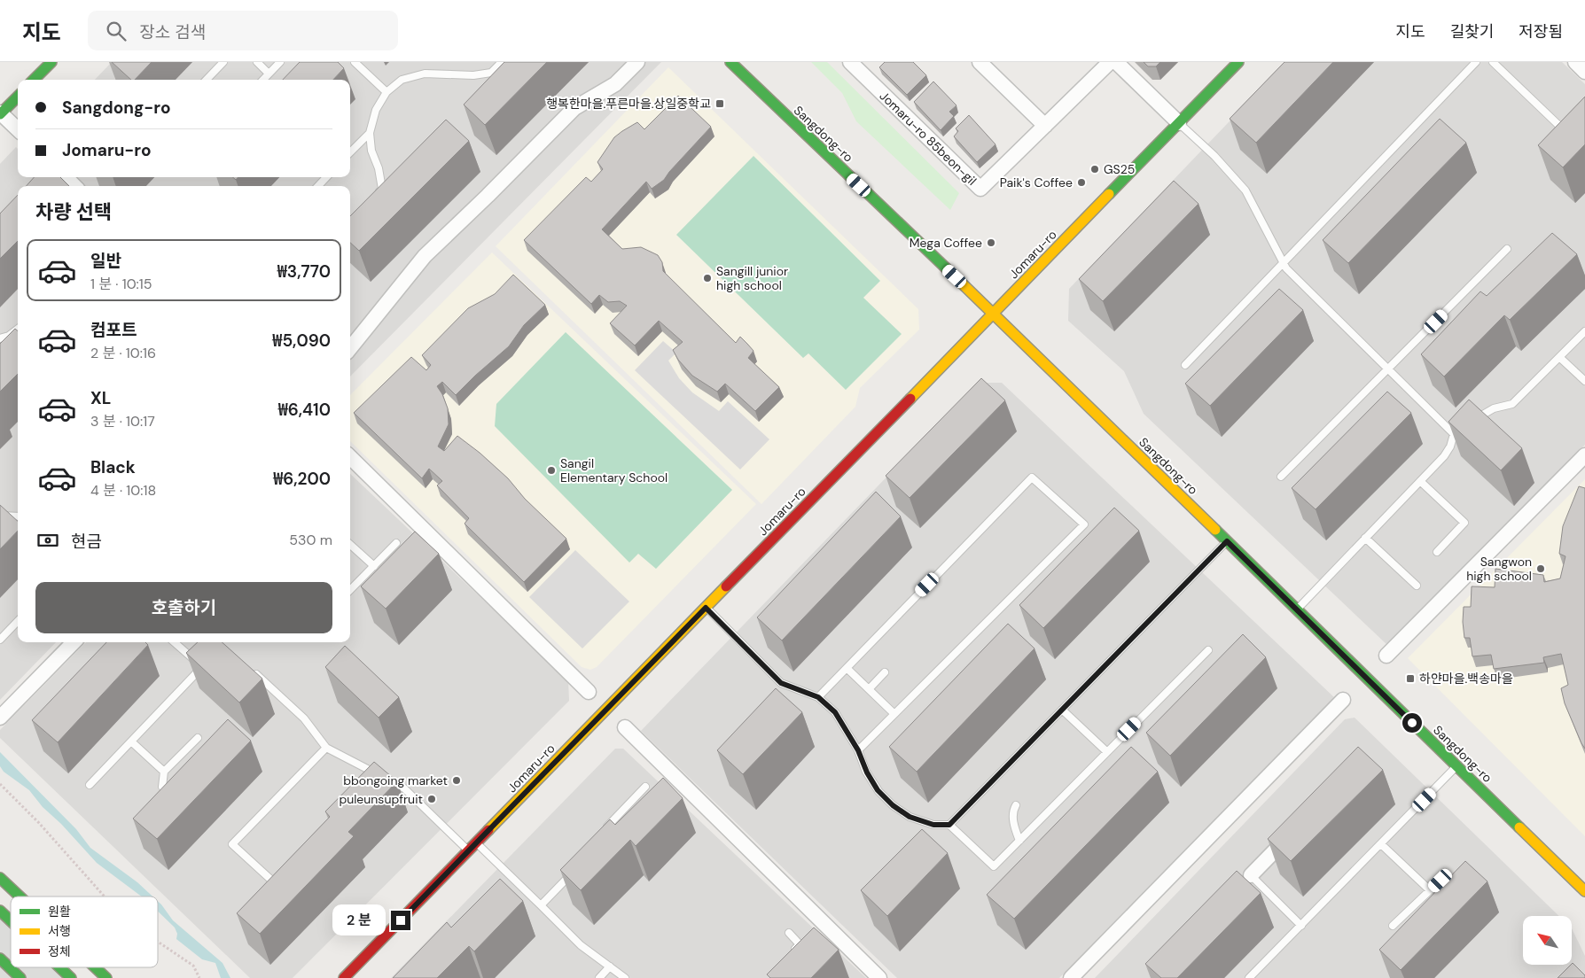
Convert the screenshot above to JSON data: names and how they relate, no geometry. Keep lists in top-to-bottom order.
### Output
{
  "streets": {
    "main road": ["Sangdong-ro", "Jomaru-ro"],
    "street": ["Jomaru-ro 85beon-gil"]
  },
  "crossings": [
    ["Sangdong-ro", "Jomaru-ro"]
  ],
  "places": {
    "transit": ["행복한마을.푸른마을.상일중학교", "하얀마을.백송마을"],
    "other": [
      "GS25",
      "Paik's Coffee",
      "Mega Coffee",
      "Sangill junior high school",
      "Sangil Elementary School",
      "Sangwon high school",
      "bbongoing market",
      "puleunsupfruit"
    ]
  },
  "legend": ["원활", "서행", "정체"],
  "north": "top left",
  "page": {
    "header": "지도",
    "search": "장소 검색",
    "nav": ["지도", "길찾기", "저장됨"],
    "banner": ["Sangdong-ro", "Jomaru-ro"],
    "heading": "차량 선택",
    "list": [
      {
        "name": "일반",
        "note": "1 분 · 10:15",
        "value": "₩3,770"
      },
      {
        "name": "컴포트",
        "note": "2 분 · 10:16",
        "value": "₩5,090"
      },
      {
        "name": "XL",
        "note": "3 분 · 10:17",
        "value": "₩6,410"
      },
      {
        "name": "Black",
        "note": "4 분 · 10:18",
        "value": "₩6,200"
      }
    ],
    "pay": ["현금", "530 m"],
    "buttons": "호출하기",
    "bubble": "2 분"
  }
}
